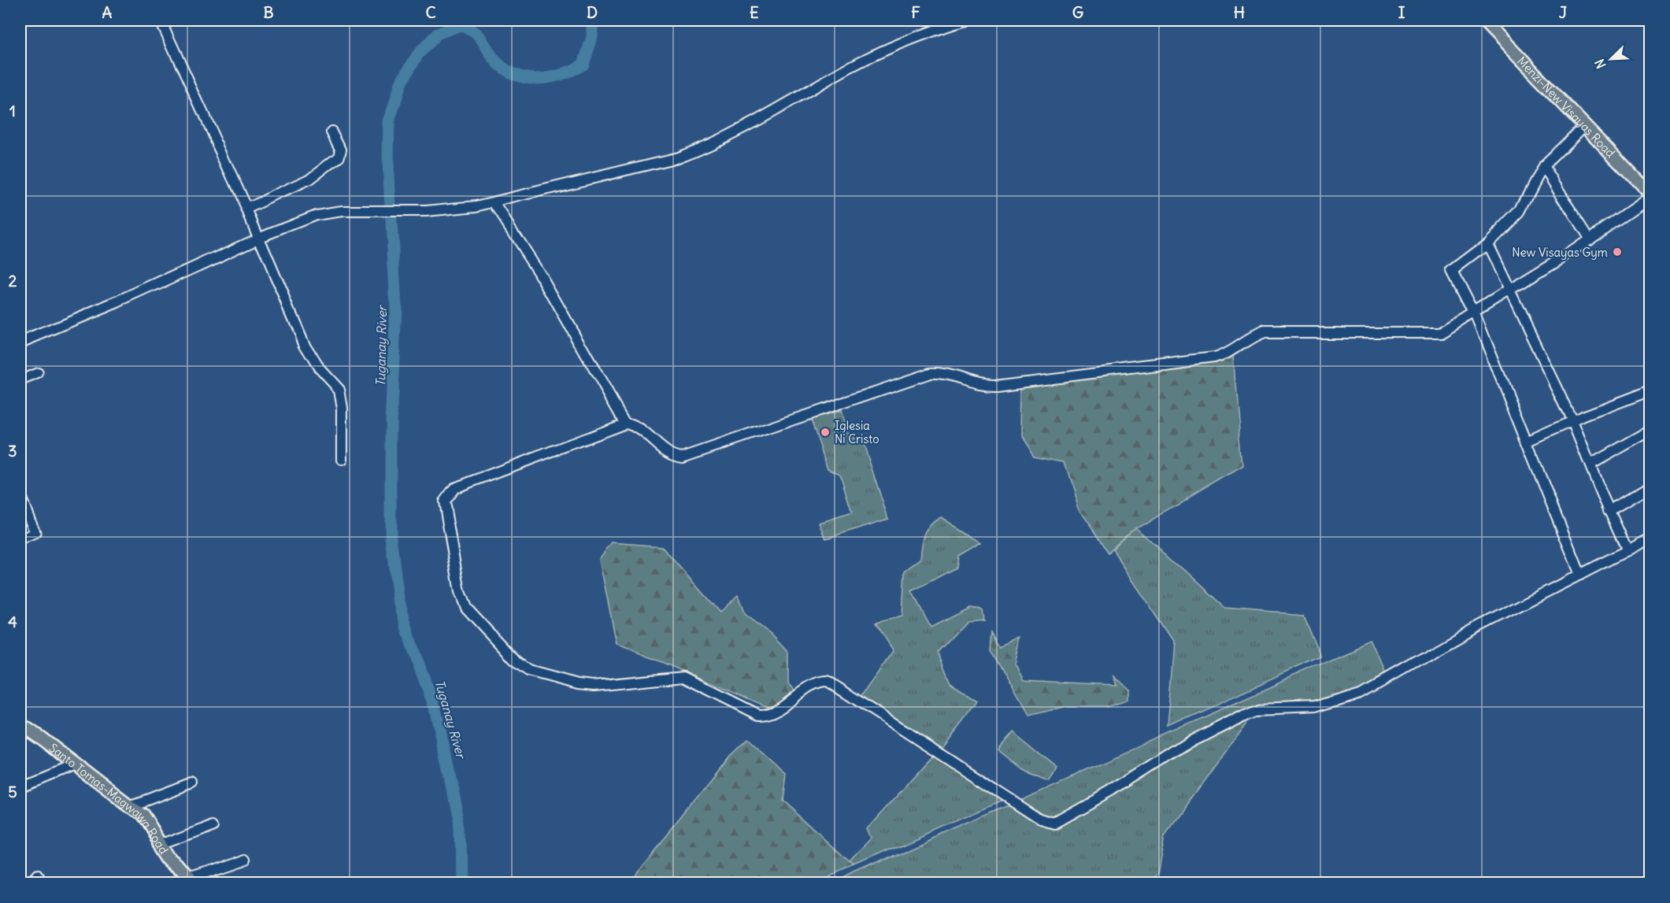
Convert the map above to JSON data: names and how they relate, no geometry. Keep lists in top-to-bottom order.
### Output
{
  "streets": {
    "main road": ["Menzi-New Visayas Road", "Santo Tomas-Magwawa Road"]
  },
  "water": ["Tuganay River"],
  "places": ["New Visayas Gym", "Iglesia Ni Cristo"],
  "north": "bottom left",
  "grid": {
    "columns": [
      "A",
      "B",
      "C",
      "D",
      "E",
      "F",
      "G",
      "H",
      "I",
      "J"
    ],
    "rows": [
      "1",
      "2",
      "3",
      "4",
      "5"
    ]
  }
}
